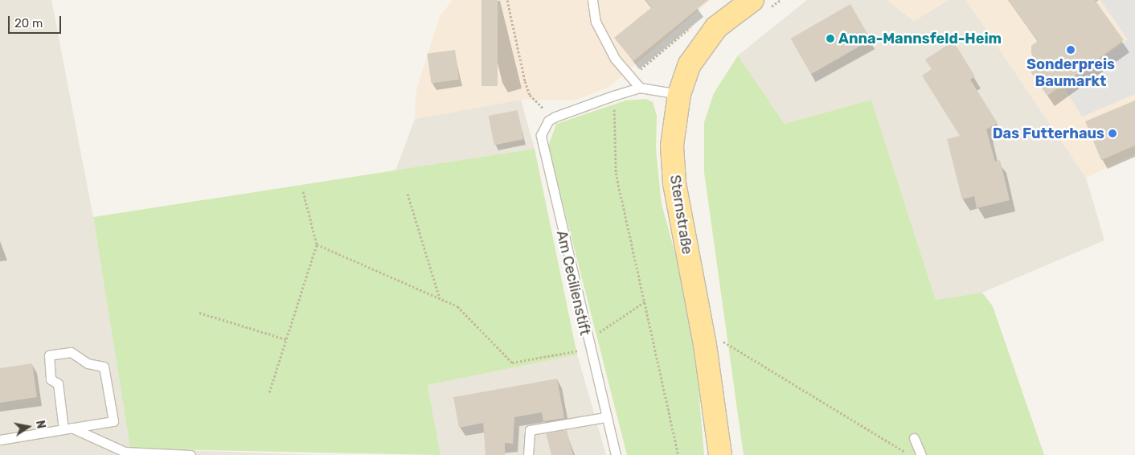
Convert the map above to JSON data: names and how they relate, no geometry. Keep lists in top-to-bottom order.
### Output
{
  "streets": {
    "main road": ["Sternstraße"],
    "lane": ["Am Cecilienstift"]
  },
  "crossings": [
    ["Sternstraße", "Am Cecilienstift"]
  ],
  "places": ["Anna-Mannsfeld-Heim", "Sonderpreis Baumarkt", "Das Futterhaus"],
  "scale_bar": "20 m",
  "north": "right"
}
